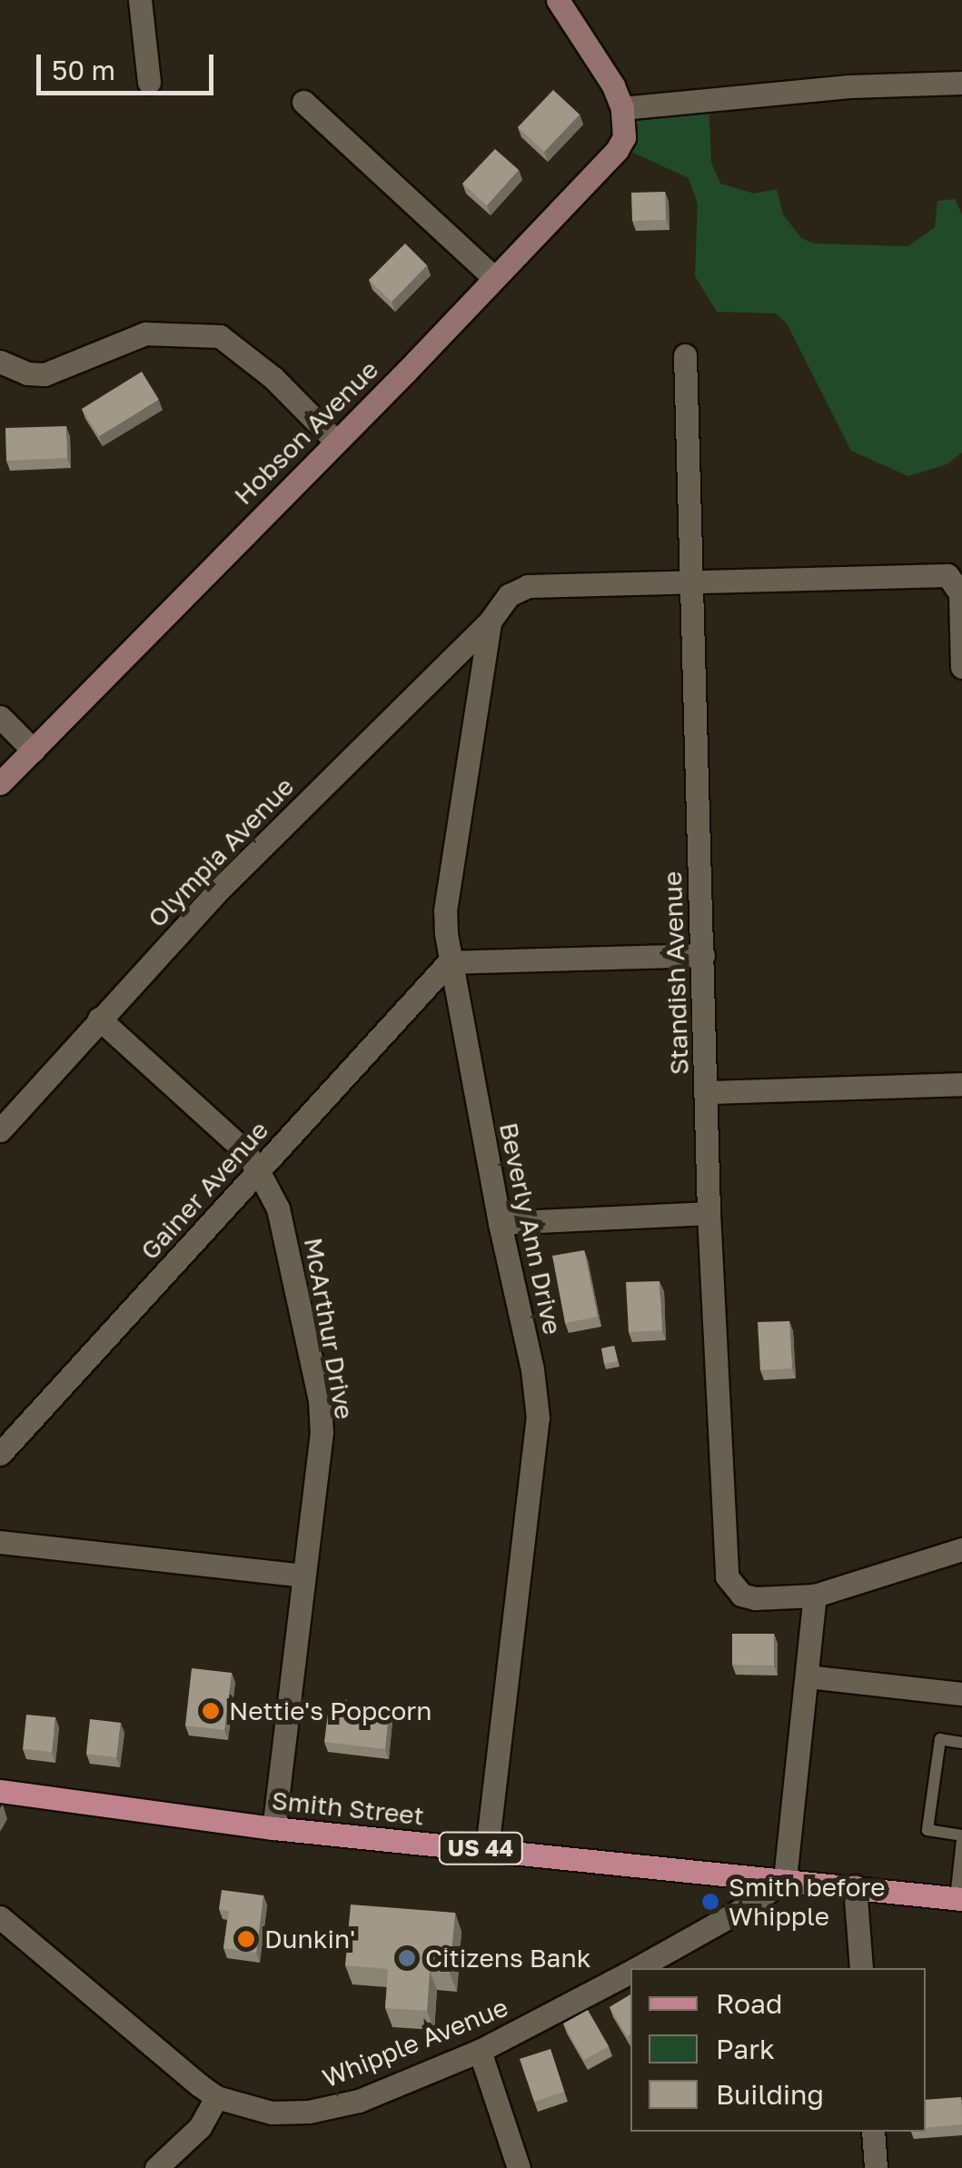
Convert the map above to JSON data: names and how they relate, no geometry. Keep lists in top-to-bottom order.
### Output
{
  "streets": {
    "main road": ["Smith Street", "US 44"],
    "street": [
      "Hobson Avenue",
      "Olympia Avenue",
      "Standish Avenue",
      "Gainer Avenue",
      "Beverly Ann Drive",
      "McArthur Drive",
      "Whipple Avenue"
    ]
  },
  "crossings": [
    ["Olympia Avenue", "Standish Avenue"],
    ["Olympia Avenue", "Beverly Ann Drive"],
    ["Olympia Avenue", "McArthur Drive"],
    ["Gainer Avenue", "Beverly Ann Drive"],
    ["Gainer Avenue", "McArthur Drive"],
    ["Beverly Ann Drive", "Smith Street"],
    ["McArthur Drive", "Smith Street"],
    ["Smith Street", "Whipple Avenue"]
  ],
  "places": [
    "Nettie's Popcorn",
    "Smith before Whipple",
    "Dunkin'",
    "Citizens Bank"
  ],
  "legend": ["Road", "Park", "Building"],
  "scale_bar": "50 m"
}
